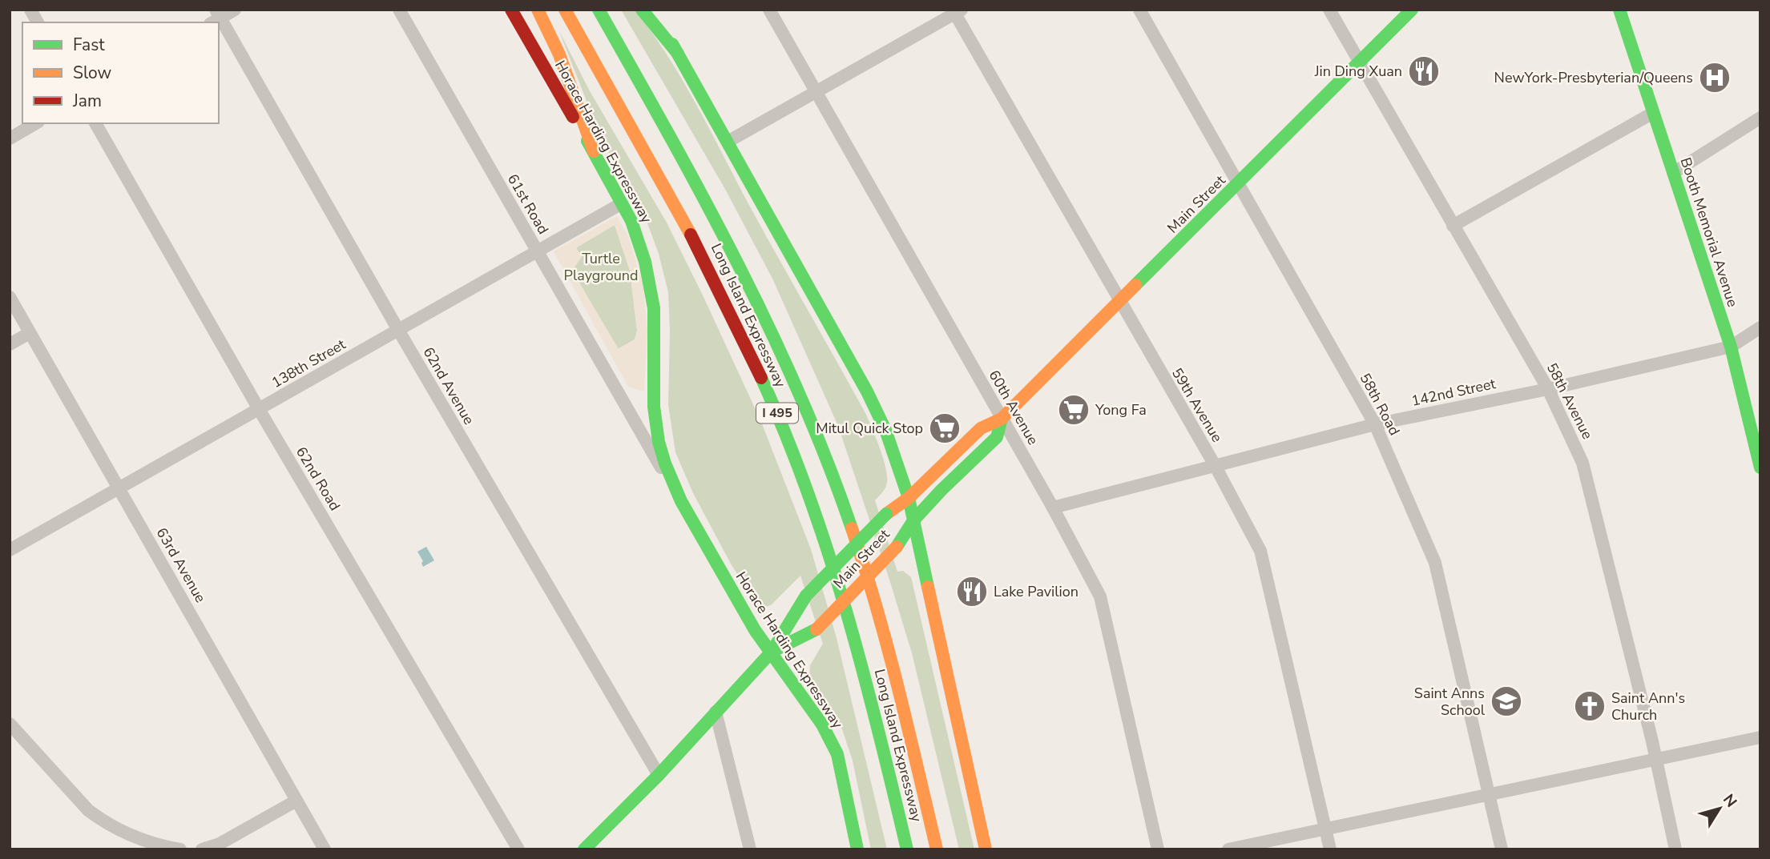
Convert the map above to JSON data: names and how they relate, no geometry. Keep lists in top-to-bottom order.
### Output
{
  "streets": {
    "main road": [
      "Horace Harding Expressway",
      "Main Street",
      "Booth Memorial Avenue",
      "Long Island Expressway",
      "I 495"
    ],
    "street": [
      "61st Road",
      "138th Street",
      "62nd Avenue",
      "142nd Street",
      "58th Avenue",
      "58th Road",
      "59th Avenue",
      "60th Avenue",
      "62nd Road",
      "63rd Avenue"
    ]
  },
  "crossings": [
    ["Horace Harding Expressway", "61st Road"],
    ["Horace Harding Expressway", "Main Street"],
    ["Horace Harding Expressway", "138th Street"],
    ["61st Road", "138th Street"],
    ["Main Street", "62nd Avenue"],
    ["Main Street", "58th Avenue"],
    ["Main Street", "58th Road"],
    ["Main Street", "59th Avenue"],
    ["Main Street", "60th Avenue"],
    ["Booth Memorial Avenue", "142nd Street"],
    ["138th Street", "62nd Avenue"],
    ["138th Street", "62nd Road"],
    ["138th Street", "63rd Avenue"],
    ["142nd Street", "58th Avenue"],
    ["142nd Street", "58th Road"],
    ["142nd Street", "59th Avenue"],
    ["142nd Street", "60th Avenue"]
  ],
  "parks": ["Turtle Playground"],
  "places": {
    "restaurant": ["Jin Ding Xuan", "Lake Pavilion"],
    "hospital": ["NewYork-Presbyterian/Queens"],
    "supermarket": ["Yong Fa", "Mitul Quick Stop"],
    "school or university": ["Saint Anns School"],
    "church": ["Saint Ann's Church"]
  },
  "legend": ["Fast", "Slow", "Jam"],
  "north": "top right"
}
